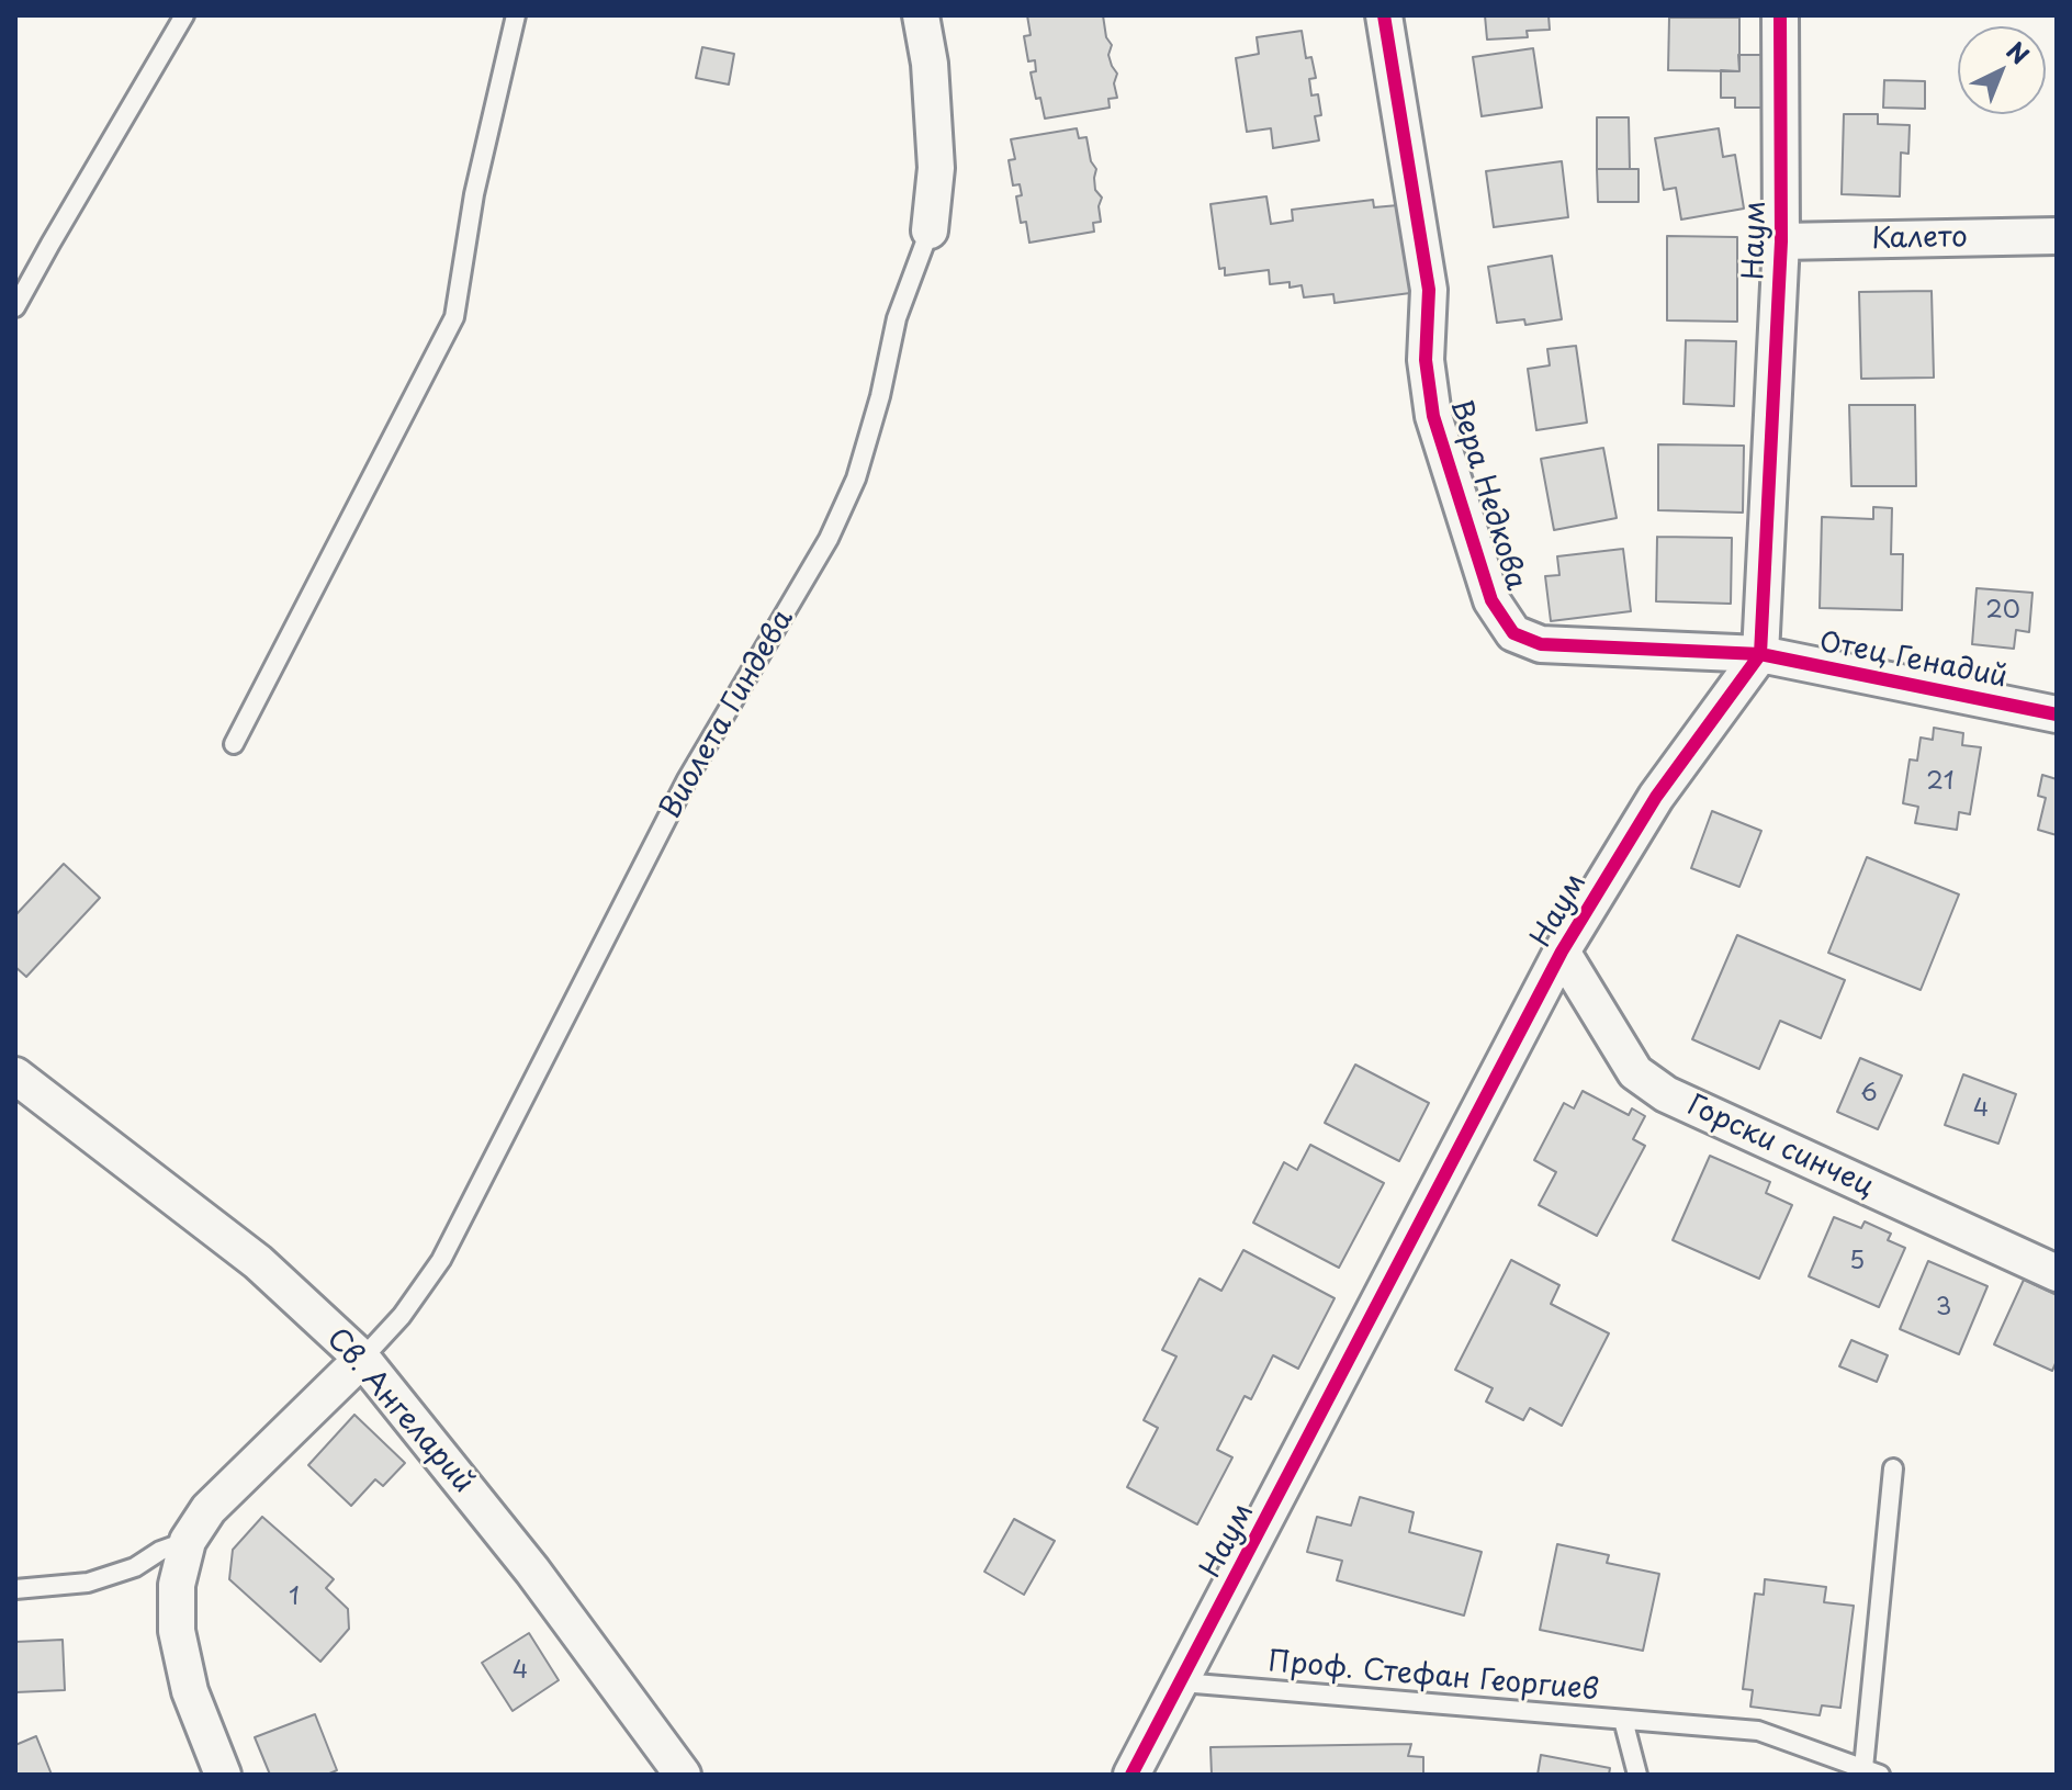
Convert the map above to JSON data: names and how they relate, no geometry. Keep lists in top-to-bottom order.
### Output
{
  "streets": {
    "street": [
      "Калето",
      "Наум",
      "Вера Недкова",
      "Отец Генадий",
      "Виолета Гиндева",
      "Горски синчец",
      "Св. Ангеларий"
    ],
    "lane": ["Проф. Стефан Георгиев"]
  },
  "crossings": [
    ["Калето", "Наум"],
    ["Наум", "Вера Недкова"],
    ["Наум", "Отец Генадий"],
    ["Наум", "Горски синчец"],
    ["Наум", "Проф. Стефан Георгиев"],
    ["Вера Недкова", "Отец Генадий"],
    ["Виолета Гиндева", "Св. Ангеларий"]
  ],
  "house_numbers": [
    "20",
    "21",
    "6",
    "4",
    "5",
    "3",
    "1",
    "4"
  ],
  "north": "top right"
}
